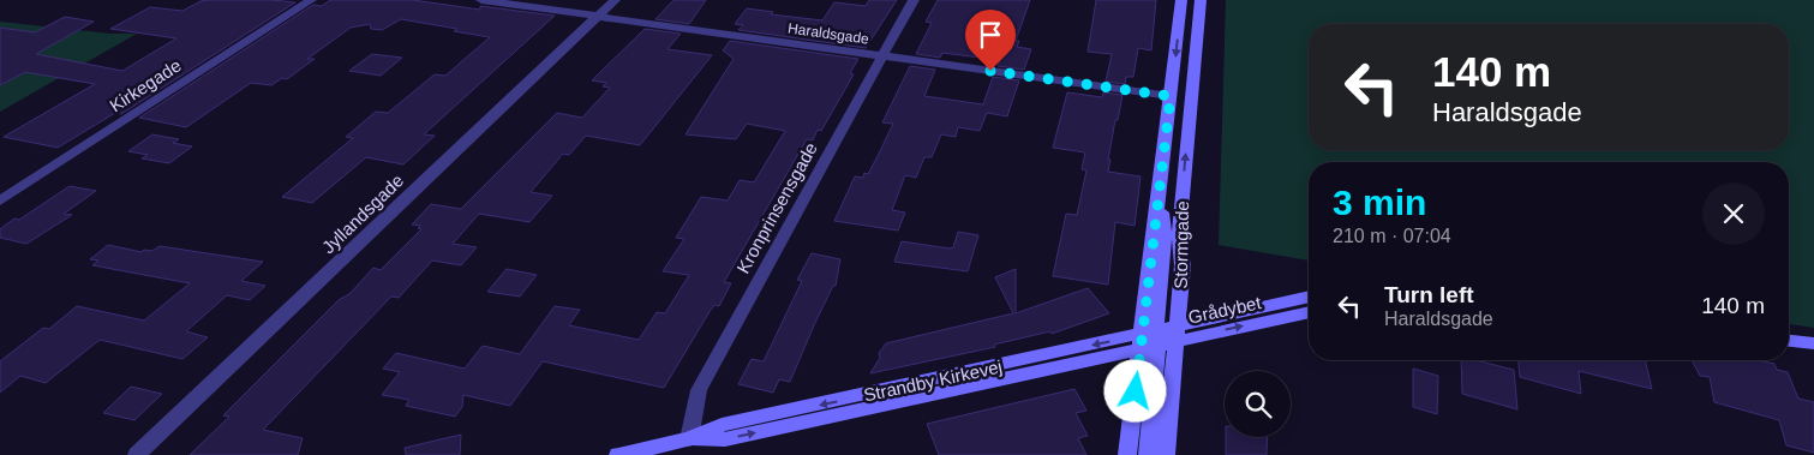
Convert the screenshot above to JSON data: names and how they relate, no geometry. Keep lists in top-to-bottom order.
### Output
{
  "streets": {
    "street": [
      "Haraldsgade",
      "Kirkegade",
      "Kronprinsensgade",
      "Jyllandsgade",
      "Stormgade",
      "Grådybet",
      "Strandby Kirkevej"
    ]
  },
  "crossings": [
    ["Haraldsgade", "Kronprinsensgade"],
    ["Haraldsgade", "Jyllandsgade"],
    ["Haraldsgade", "Stormgade"],
    ["Kronprinsensgade", "Strandby Kirkevej"],
    ["Stormgade", "Grådybet"],
    ["Stormgade", "Strandby Kirkevej"],
    ["Grådybet", "Strandby Kirkevej"]
  ],
  "page": {
    "turn": ["140 m", "Haraldsgade"],
    "heading": ["3 min", "210 m · 07:04"],
    "list": [
      {
        "name": "Turn left",
        "note": "Haraldsgade",
        "value": "140 m"
      }
    ]
  }
}
